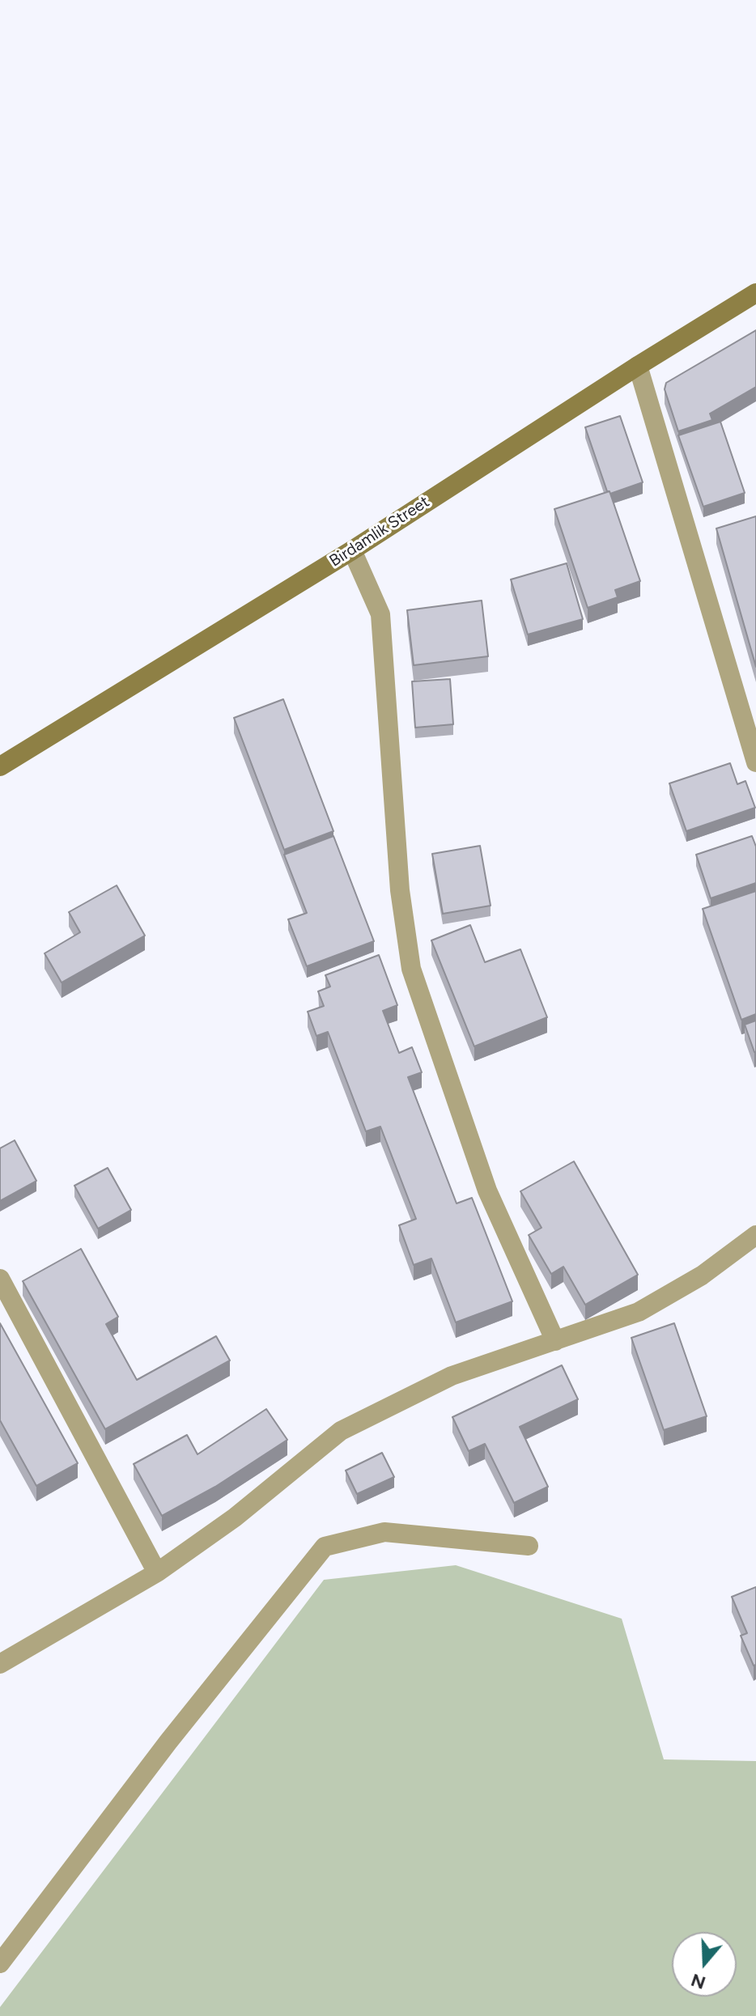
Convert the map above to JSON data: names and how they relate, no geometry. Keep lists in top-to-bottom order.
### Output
{
  "streets": {
    "street": ["Birdamlik Street"]
  },
  "north": "bottom"
}
